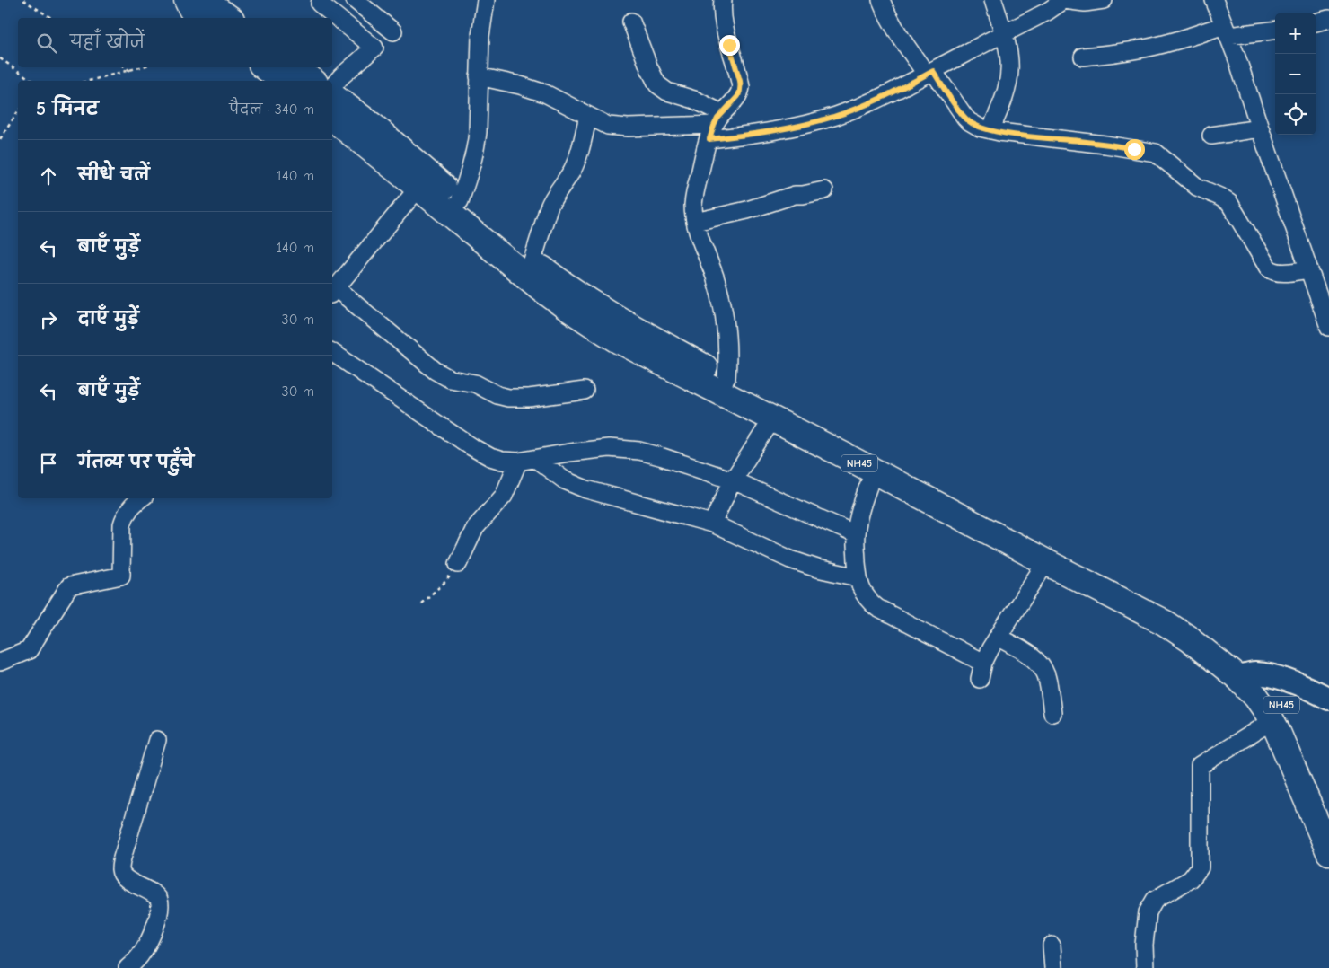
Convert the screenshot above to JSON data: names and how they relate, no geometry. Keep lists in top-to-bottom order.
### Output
{
  "streets": {
    "highway": ["NH45"]
  },
  "page": {
    "map_buttons": ["+", "−"],
    "search": "यहाँ खोजें",
    "heading": ["5 मिनट", "पैदल · 340 m"],
    "list": [
      ["सीधे चलें", "140 m"],
      ["बाएँ मुड़ें", "140 m"],
      ["दाएँ मुड़ें", "30 m"],
      ["बाएँ मुड़ें", "30 m"],
      "गंतव्य पर पहुँचे"
    ]
  }
}
